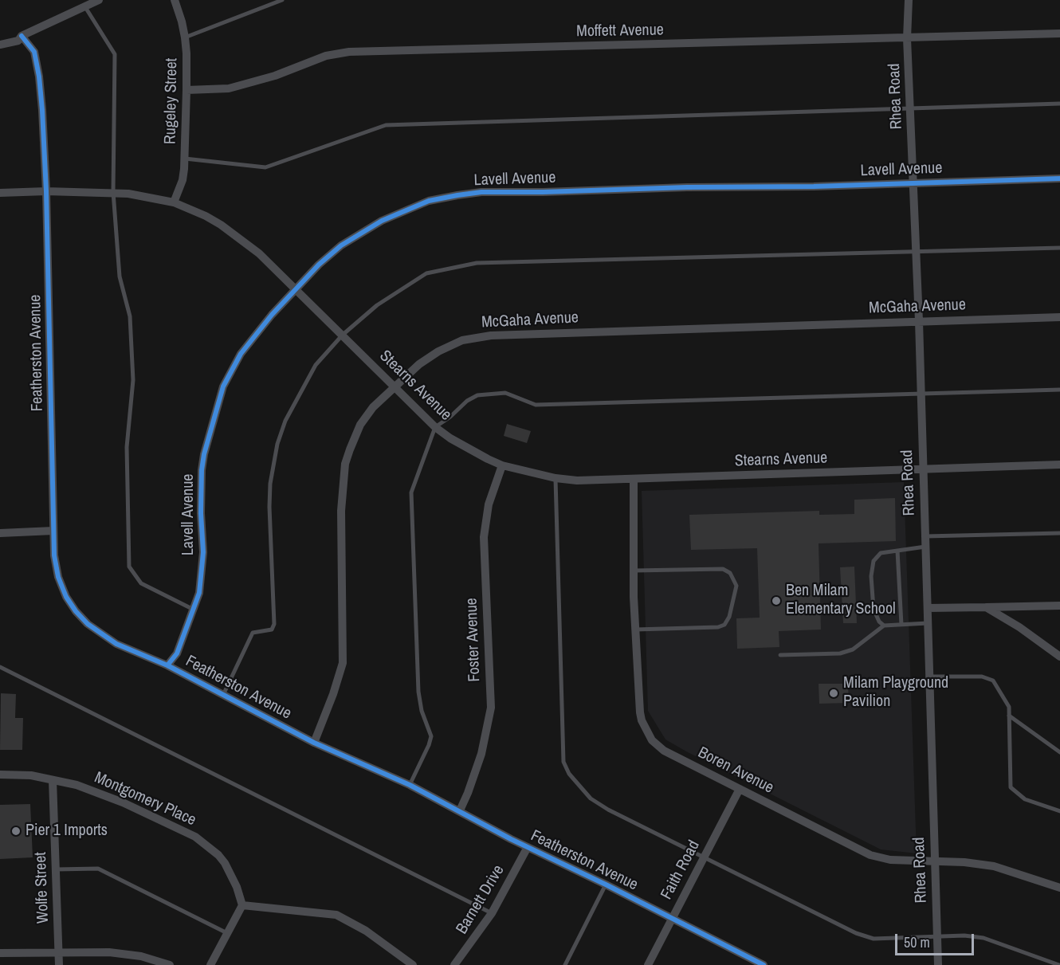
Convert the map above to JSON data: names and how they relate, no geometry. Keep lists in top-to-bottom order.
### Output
{
  "streets": {
    "street": [
      "Moffett Avenue",
      "Rhea Road",
      "Rugeley Street",
      "Lavell Avenue",
      "McGaha Avenue",
      "Featherston Avenue",
      "Stearns Avenue",
      "Foster Avenue",
      "Boren Avenue",
      "Montgomery Place",
      "Faith Road",
      "Wolfe Street",
      "Barnett Drive"
    ]
  },
  "crossings": [
    ["Moffett Avenue", "Rhea Road"],
    ["Moffett Avenue", "Rugeley Street"],
    ["Rhea Road", "Lavell Avenue"],
    ["Rhea Road", "McGaha Avenue"],
    ["Rhea Road", "Stearns Avenue"],
    ["Rhea Road", "Boren Avenue"],
    ["Rugeley Street", "Stearns Avenue"],
    ["Lavell Avenue", "Featherston Avenue"],
    ["Lavell Avenue", "Stearns Avenue"],
    ["McGaha Avenue", "Featherston Avenue"],
    ["McGaha Avenue", "Stearns Avenue"],
    ["Featherston Avenue", "Stearns Avenue"],
    ["Featherston Avenue", "Foster Avenue"],
    ["Featherston Avenue", "Faith Road"],
    ["Featherston Avenue", "Barnett Drive"],
    ["Stearns Avenue", "Foster Avenue"],
    ["Stearns Avenue", "Boren Avenue"],
    ["Boren Avenue", "Faith Road"],
    ["Montgomery Place", "Wolfe Street"]
  ],
  "places": ["Ben Milam Elementary School", "Milam Playground Pavilion", "Pier 1 Imports"],
  "scale_bar": "50 m"
}
